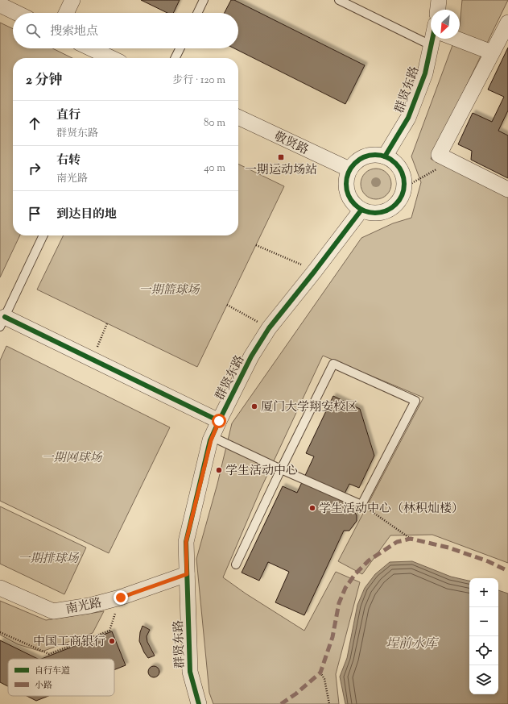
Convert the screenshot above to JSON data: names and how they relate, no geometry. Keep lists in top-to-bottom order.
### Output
{
  "streets": {
    "street": ["群贤东路", "敬贤路", "南光路"]
  },
  "crossings": [
    ["群贤东路", "敬贤路"],
    ["群贤东路", "南光路"]
  ],
  "water": ["埕前水库"],
  "parks": ["一期篮球场", "一期网球场", "一期排球场"],
  "places": {
    "transit": ["一期运动场站"],
    "other": [
      "厦门大学翔安校区",
      "学生活动中心",
      "学生活动中心（林积灿楼）",
      "中国工商银行"
    ]
  },
  "legend": ["自行车道", "小路"],
  "north": "bottom left",
  "page": {
    "search": "搜索地点",
    "heading": ["2 分钟", "步行 · 120 m"],
    "list": [
      ["直行", "群贤东路", "80 m"],
      ["右转", "南光路", "40 m"],
      "到达目的地"
    ],
    "map_buttons": ["+", "−"]
  }
}
